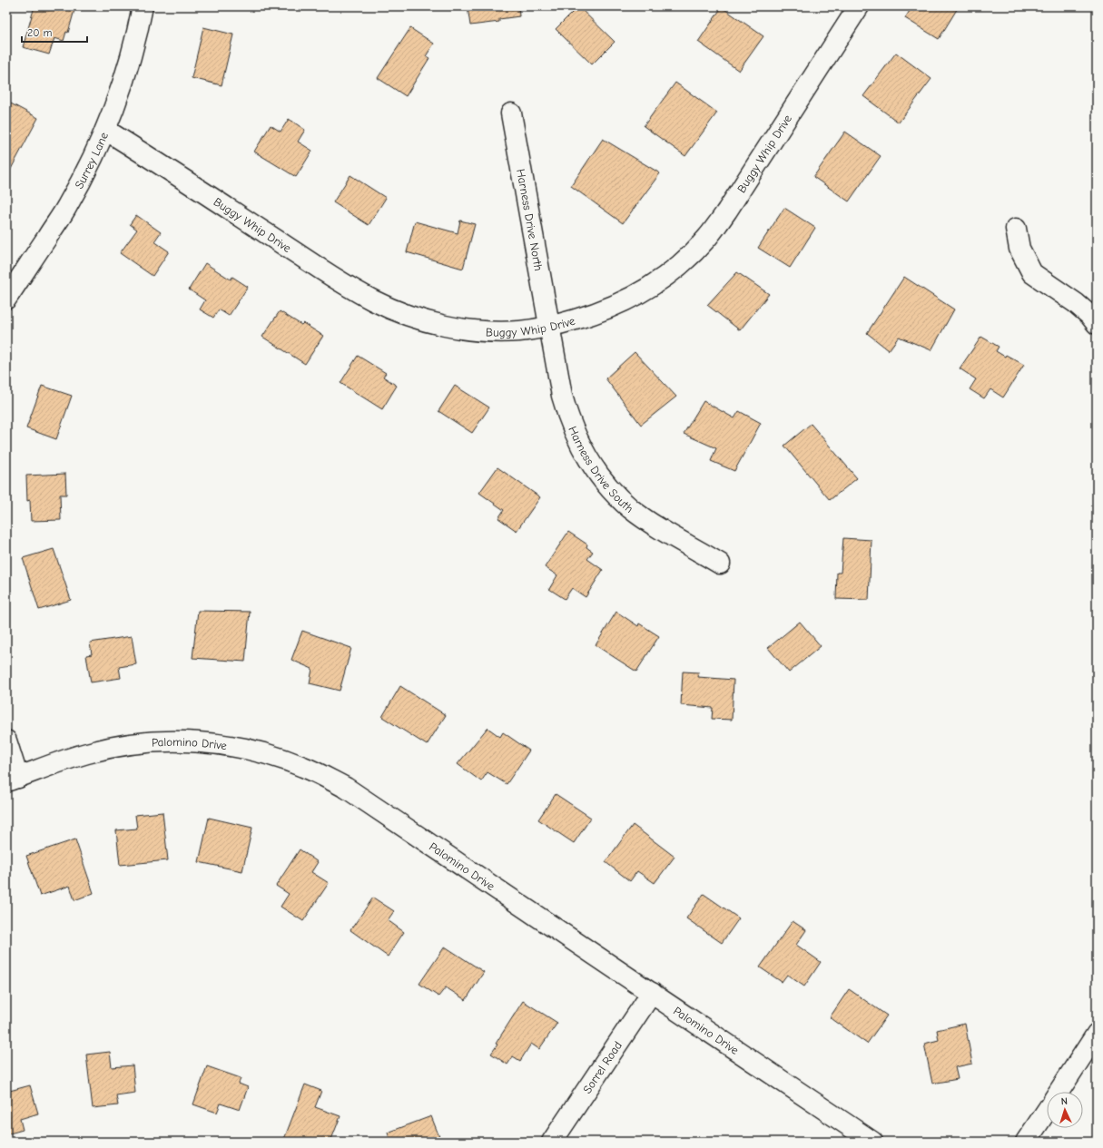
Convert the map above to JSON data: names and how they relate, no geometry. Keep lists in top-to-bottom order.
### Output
{
  "streets": {
    "street": [
      "Buggy Whip Drive",
      "Surrey Lane",
      "Harness Drive North",
      "Harness Drive South",
      "Palomino Drive",
      "Sorrel Road"
    ]
  },
  "crossings": [
    ["Buggy Whip Drive", "Surrey Lane"],
    ["Buggy Whip Drive", "Harness Drive North"],
    ["Buggy Whip Drive", "Harness Drive South"],
    ["Harness Drive North", "Harness Drive South"],
    ["Palomino Drive", "Sorrel Road"]
  ],
  "scale_bar": "20 m",
  "north": "top"
}
